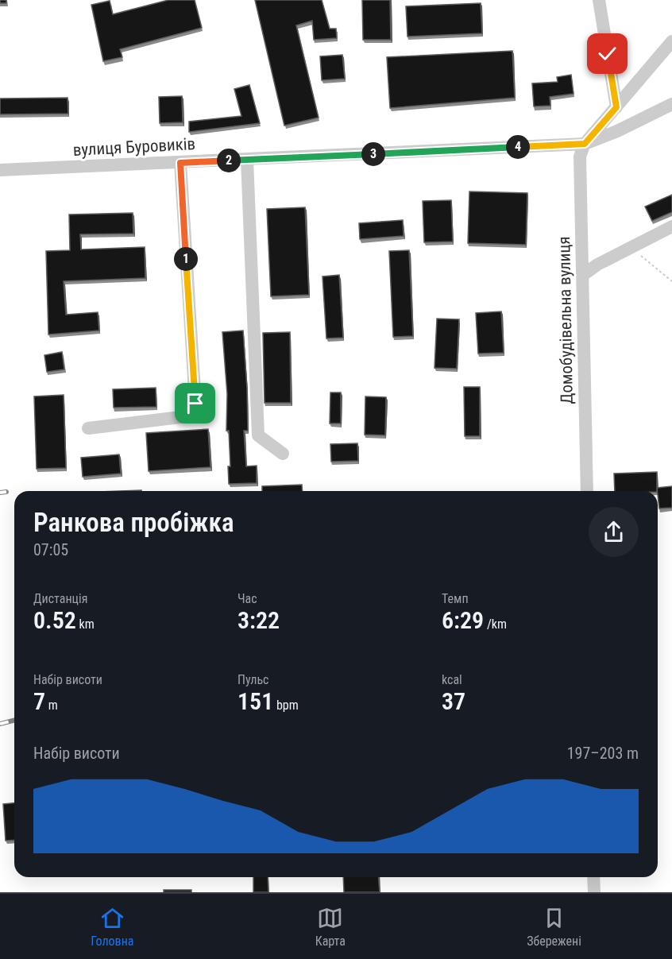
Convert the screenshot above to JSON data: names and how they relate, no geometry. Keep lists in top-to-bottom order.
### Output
{
  "streets": {
    "street": ["вулиця Буровиків", "Домобудівельна вулиця"]
  },
  "crossings": [
    ["вулиця Буровиків", "Домобудівельна вулиця"]
  ],
  "page": {
    "pins": [
      "4",
      "3",
      "2",
      "1"
    ],
    "heading": ["Ранкова пробіжка", "07:05"],
    "stats": [
      ["Дистанція", "0.52 km"],
      ["Час", "3:22"],
      ["Темп", "6:29 /km"],
      ["Набір висоти", "7 m"],
      ["Пульс", "151 bpm"],
      ["kcal", "37"]
    ],
    "chart": ["Набір висоти", "197–203 m"],
    "tabs": ["Головна", "Карта", "Збережені"]
  }
}
